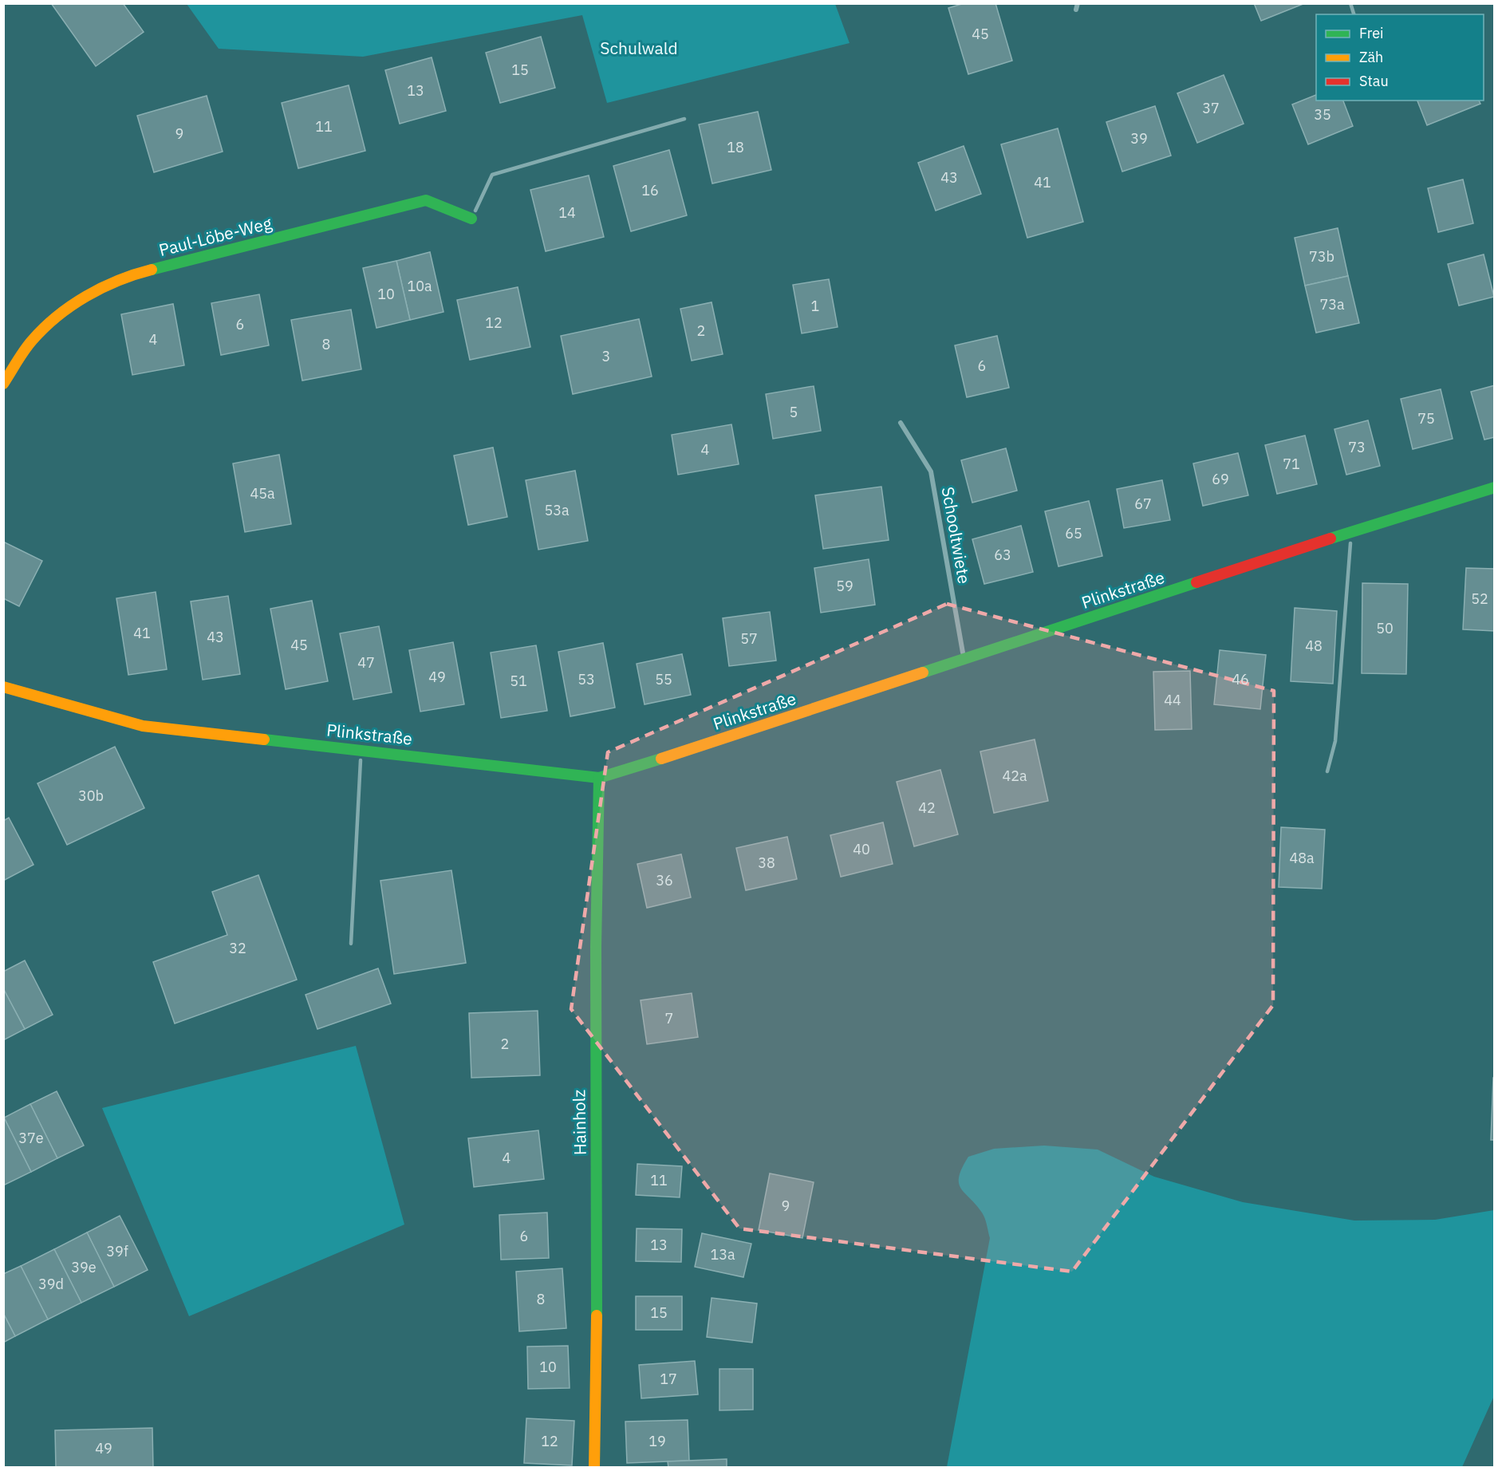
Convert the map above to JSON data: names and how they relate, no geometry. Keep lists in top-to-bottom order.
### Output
{
  "streets": {
    "street": [
      "Paul-Löbe-Weg",
      "Schooltwiete",
      "Plinkstraße",
      "Hainholz"
    ]
  },
  "crossings": [
    ["Schooltwiete", "Plinkstraße"],
    ["Plinkstraße", "Hainholz"]
  ],
  "parks": ["Schulwald"],
  "house_numbers": [
    "45",
    "15",
    "13",
    "37",
    "35",
    "11",
    "9",
    "39",
    "18",
    "43",
    "41",
    "16",
    "14",
    "73b",
    "10a",
    "10",
    "73a",
    "1",
    "12",
    "6",
    "2",
    "4",
    "8",
    "3",
    "6",
    "5",
    "75",
    "73",
    "4",
    "71",
    "69",
    "45a",
    "67",
    "53a",
    "65",
    "63",
    "59",
    "52",
    "50",
    "41",
    "43",
    "57",
    "45",
    "48",
    "47",
    "49",
    "53",
    "55",
    "46",
    "51",
    "44",
    "42a",
    "30b",
    "42",
    "40",
    "48a",
    "38",
    "36",
    "32",
    "7",
    "2",
    "37e",
    "4",
    "11",
    "9",
    "6",
    "13",
    "39f",
    "13a",
    "39e",
    "39d",
    "8",
    "15",
    "10",
    "17",
    "12",
    "19",
    "49"
  ],
  "legend": ["Frei", "Zäh", "Stau"]
}
